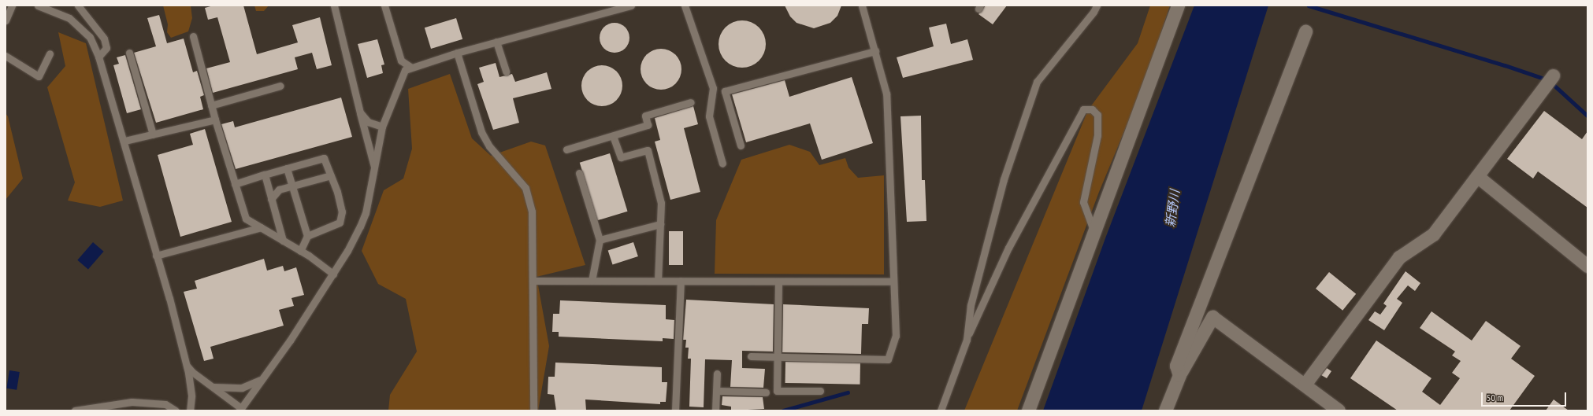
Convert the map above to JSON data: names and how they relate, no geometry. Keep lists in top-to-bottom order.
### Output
{
  "water": ["新野川"],
  "scale_bar": "50 m"
}
